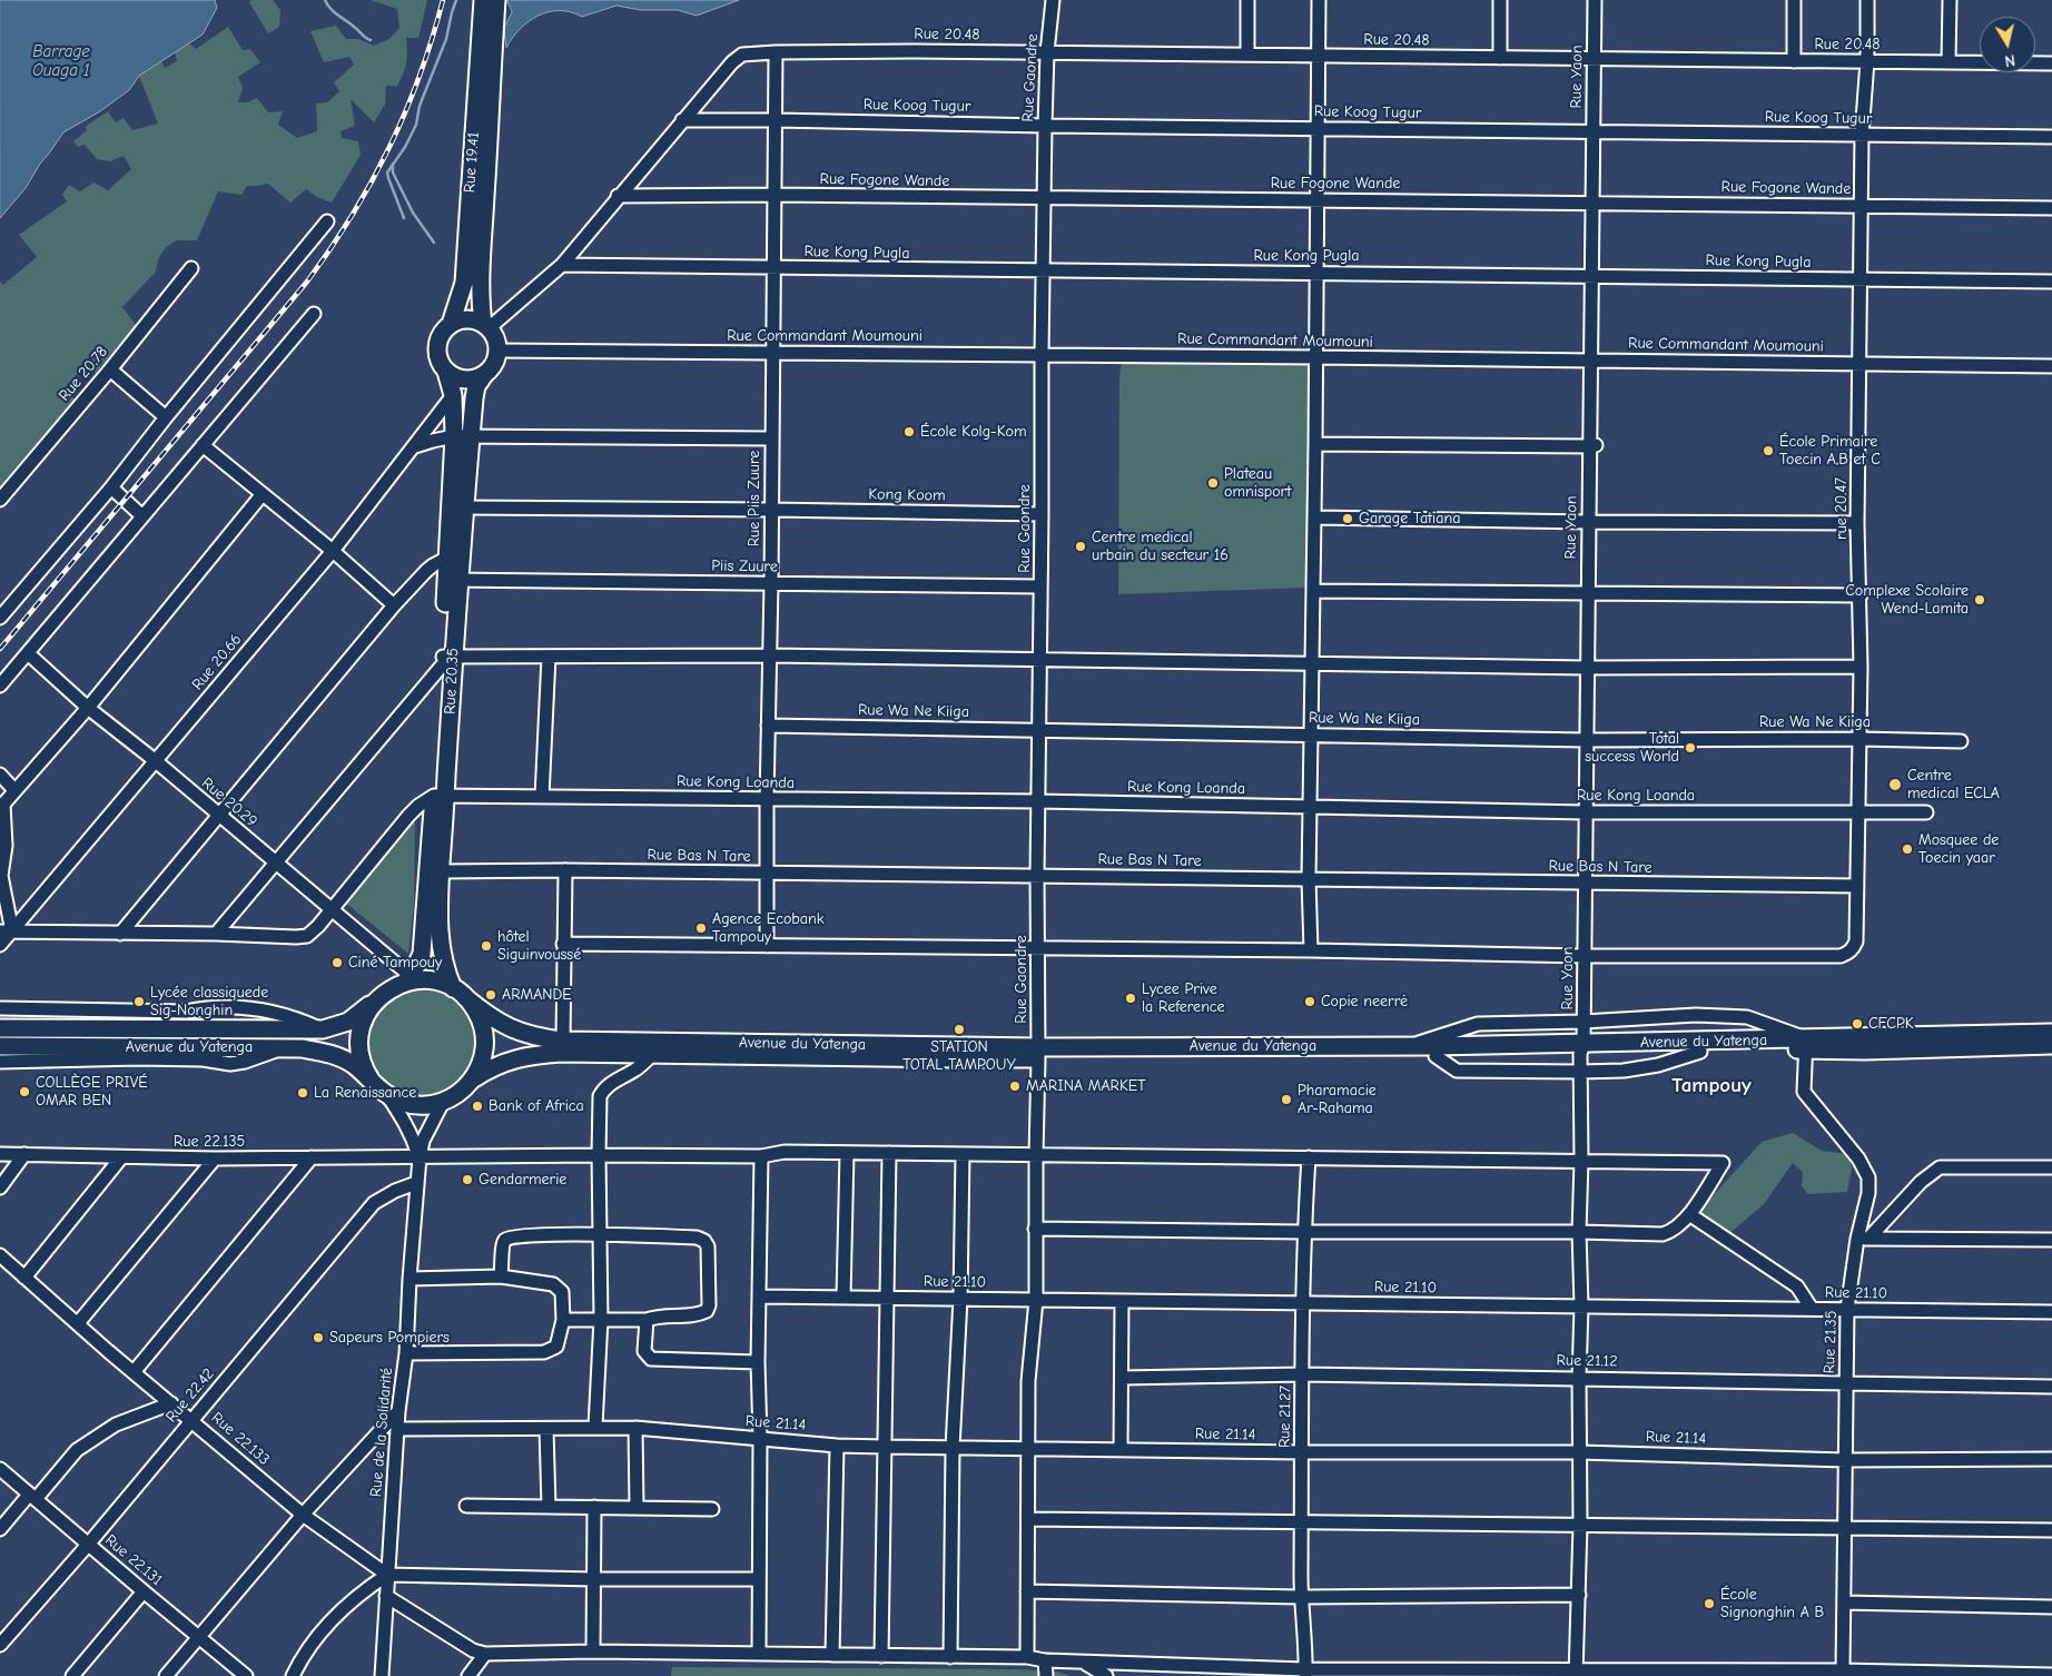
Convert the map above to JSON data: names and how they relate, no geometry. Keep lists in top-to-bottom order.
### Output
{
  "streets": {
    "main road": ["Rue 19.41", "Rue 20.35", "Avenue du Yatenga"],
    "street": [
      "Rue 20.48",
      "Rue Yaon",
      "Rue Gaondre",
      "Rue Koog Tugur",
      "Rue Fogone Wande",
      "Rue Kong Pugla",
      "Rue Commandant Moumouni",
      "Rue 20.78",
      "Kong Koom",
      "Rue Piis Zuure",
      "rue 20.47",
      "Piis Zuure",
      "Rue 20.66",
      "Rue Wa Ne Kiiga",
      "Rue Kong Loanda",
      "Rue 20.29",
      "Rue Bas N Tare",
      "Rue 22.135",
      "Rue 21.10",
      "Rue 21.35",
      "Rue 21.12",
      "Rue 22.42",
      "Rue 21.27",
      "Rue 21.14",
      "Rue de la Solidarité",
      "Rue 22.133",
      "Rue 22.131"
    ]
  },
  "crossings": [
    ["Rue 20.48", "Rue Yaon"],
    ["Rue 20.48", "Rue Gaondre"],
    ["Rue 20.48", "Rue Koog Tugur"],
    ["Rue 20.48", "Rue Piis Zuure"],
    ["Rue 20.48", "rue 20.47"],
    ["Rue Yaon", "Rue Koog Tugur"],
    ["Rue Yaon", "Rue Fogone Wande"],
    ["Rue Yaon", "Rue Kong Pugla"],
    ["Rue Yaon", "Rue Commandant Moumouni"],
    ["Rue Yaon", "rue 20.47"],
    ["Rue Yaon", "Rue Wa Ne Kiiga"],
    ["Rue Yaon", "Rue Kong Loanda"],
    ["Rue Yaon", "Rue Bas N Tare"],
    ["Rue Yaon", "Avenue du Yatenga"],
    ["Rue Yaon", "Rue 22.135"],
    ["Rue Yaon", "Rue 21.10"],
    ["Rue Yaon", "Rue 21.12"],
    ["Rue Yaon", "Rue 21.14"],
    ["Rue Gaondre", "Rue Koog Tugur"],
    ["Rue Gaondre", "Rue Fogone Wande"],
    ["Rue Gaondre", "Rue Kong Pugla"],
    ["Rue Gaondre", "Rue Commandant Moumouni"],
    ["Rue Gaondre", "Kong Koom"],
    ["Rue Gaondre", "Piis Zuure"],
    ["Rue Gaondre", "Rue Wa Ne Kiiga"],
    ["Rue Gaondre", "Rue Kong Loanda"],
    ["Rue Gaondre", "Rue Bas N Tare"],
    ["Rue Gaondre", "Avenue du Yatenga"],
    ["Rue Gaondre", "Rue 22.135"],
    ["Rue Gaondre", "Rue 21.10"],
    ["Rue Gaondre", "Rue 21.14"],
    ["Rue Koog Tugur", "Rue Piis Zuure"],
    ["Rue Koog Tugur", "rue 20.47"],
    ["Rue 19.41", "Rue Commandant Moumouni"],
    ["Rue 19.41", "Rue 20.35"],
    ["Rue Fogone Wande", "Rue Piis Zuure"],
    ["Rue Fogone Wande", "rue 20.47"],
    ["Rue Kong Pugla", "Rue Piis Zuure"],
    ["Rue Kong Pugla", "rue 20.47"],
    ["Rue Commandant Moumouni", "Rue Piis Zuure"],
    ["Rue Commandant Moumouni", "rue 20.47"],
    ["Rue Commandant Moumouni", "Rue 20.35"],
    ["Kong Koom", "Rue Piis Zuure"],
    ["Kong Koom", "Rue 20.35"],
    ["Rue Piis Zuure", "Piis Zuure"],
    ["Rue Piis Zuure", "Rue Wa Ne Kiiga"],
    ["Rue Piis Zuure", "Rue Kong Loanda"],
    ["Rue Piis Zuure", "Rue Bas N Tare"],
    ["rue 20.47", "Rue Wa Ne Kiiga"],
    ["rue 20.47", "Rue Kong Loanda"],
    ["rue 20.47", "Rue Bas N Tare"],
    ["Piis Zuure", "Rue 20.35"],
    ["Rue 20.66", "Rue 20.35"],
    ["Rue 20.66", "Rue 20.29"],
    ["Rue 20.35", "Rue Kong Loanda"],
    ["Rue 20.35", "Rue 20.29"],
    ["Rue 20.35", "Rue Bas N Tare"],
    ["Rue 20.35", "Avenue du Yatenga"],
    ["Rue 20.35", "Rue de la Solidarité"],
    ["Rue 20.29", "Avenue du Yatenga"],
    ["Rue 20.29", "Rue de la Solidarité"],
    ["Avenue du Yatenga", "Rue 21.35"],
    ["Avenue du Yatenga", "Rue de la Solidarité"],
    ["Rue 22.135", "Rue 21.35"],
    ["Rue 22.135", "Rue 21.27"],
    ["Rue 22.135", "Rue de la Solidarité"],
    ["Rue 21.10", "Rue 21.35"],
    ["Rue 21.10", "Rue 21.27"],
    ["Rue 21.35", "Rue 21.12"],
    ["Rue 21.35", "Rue 21.14"],
    ["Rue 21.12", "Rue 21.27"],
    ["Rue 22.42", "Rue de la Solidarité"],
    ["Rue 22.42", "Rue 22.133"],
    ["Rue 22.42", "Rue 22.131"],
    ["Rue 21.27", "Rue 21.14"],
    ["Rue 21.14", "Rue de la Solidarité"],
    ["Rue de la Solidarité", "Rue 22.133"]
  ],
  "districts": ["Tampouy"],
  "water": ["Barrage Ouaga 1"],
  "places": [
    "École Kolg-Kom",
    "École Primaire Toecin A,B et C",
    "Plateau omnisport",
    "Garage Tatiana",
    "Centre medical urbain du secteur 16",
    "Complexe Scolaire Wend-Lamita",
    "Total success World",
    "Centre medical ECLA",
    "Mosquee de Toecin yaar",
    "Agence Ecobank Tampouy",
    "hôtel Siguinvoussé",
    "Ciné Tampouy",
    "ARMANDE",
    "Lycee Prive la Reference",
    "Lycée classiquede Sig-Nonghin",
    "Copie neerrė",
    "CFCPK",
    "STATION TOTAL TAMPOUY",
    "MARINA MARKET",
    "COLLÈGE PRIVÉ OMAR BEN",
    "La Renaissance",
    "Pharamacie Ar-Rahama",
    "Bank of Africa",
    "Gendarmerie",
    "Sapeurs Pompiers",
    "École Signonghin A B"
  ],
  "north": "bottom"
}
